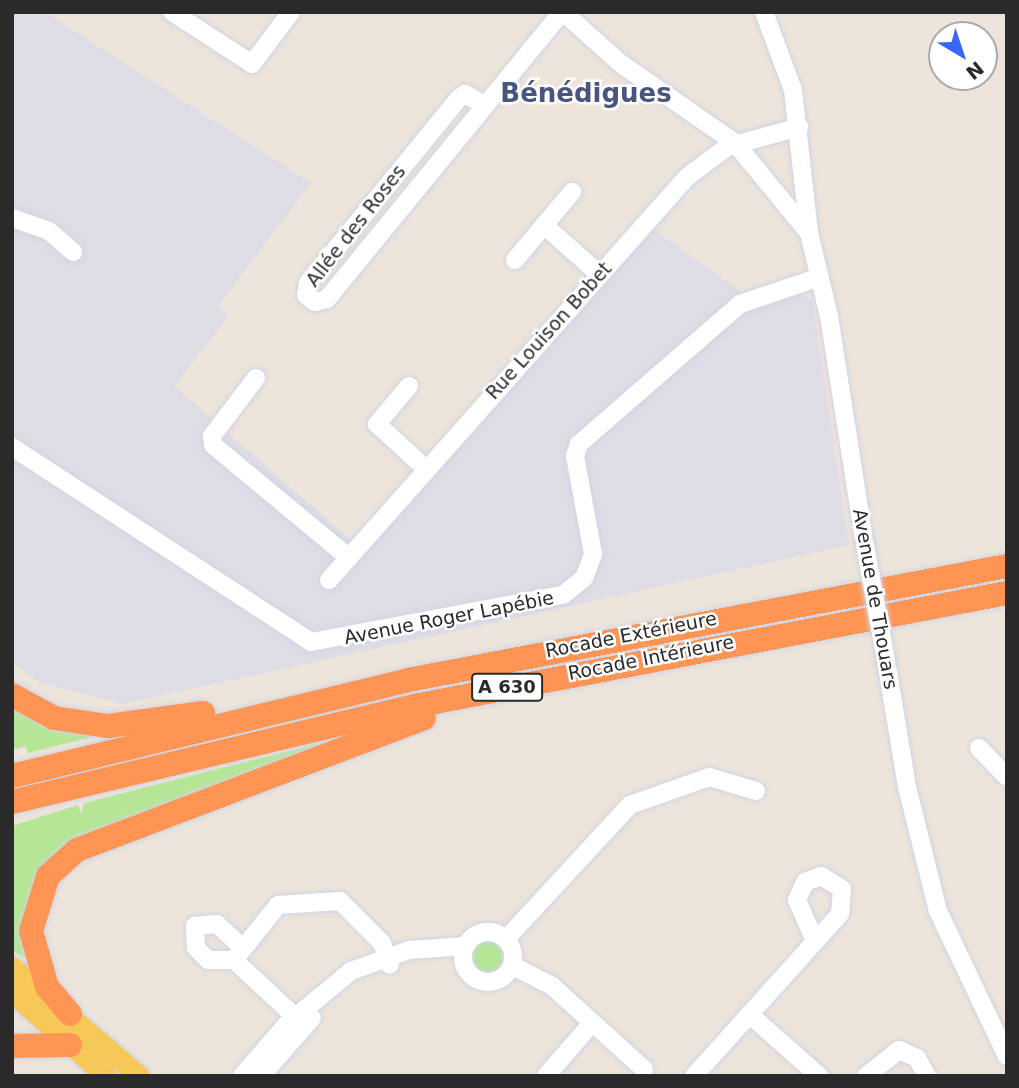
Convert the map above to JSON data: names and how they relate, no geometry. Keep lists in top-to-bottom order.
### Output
{
  "streets": {
    "highway": ["Rocade Extérieure", "Rocade Intérieure", "A 630"],
    "street": [
      "Allée des Roses",
      "Rue Louison Bobet",
      "Avenue de Thouars",
      "Avenue Roger Lapébie"
    ]
  },
  "crossings": [
    ["Rue Louison Bobet", "Avenue de Thouars"],
    ["Avenue de Thouars", "Avenue Roger Lapébie"]
  ],
  "districts": ["Bénédigues"],
  "north": "bottom right"
}
